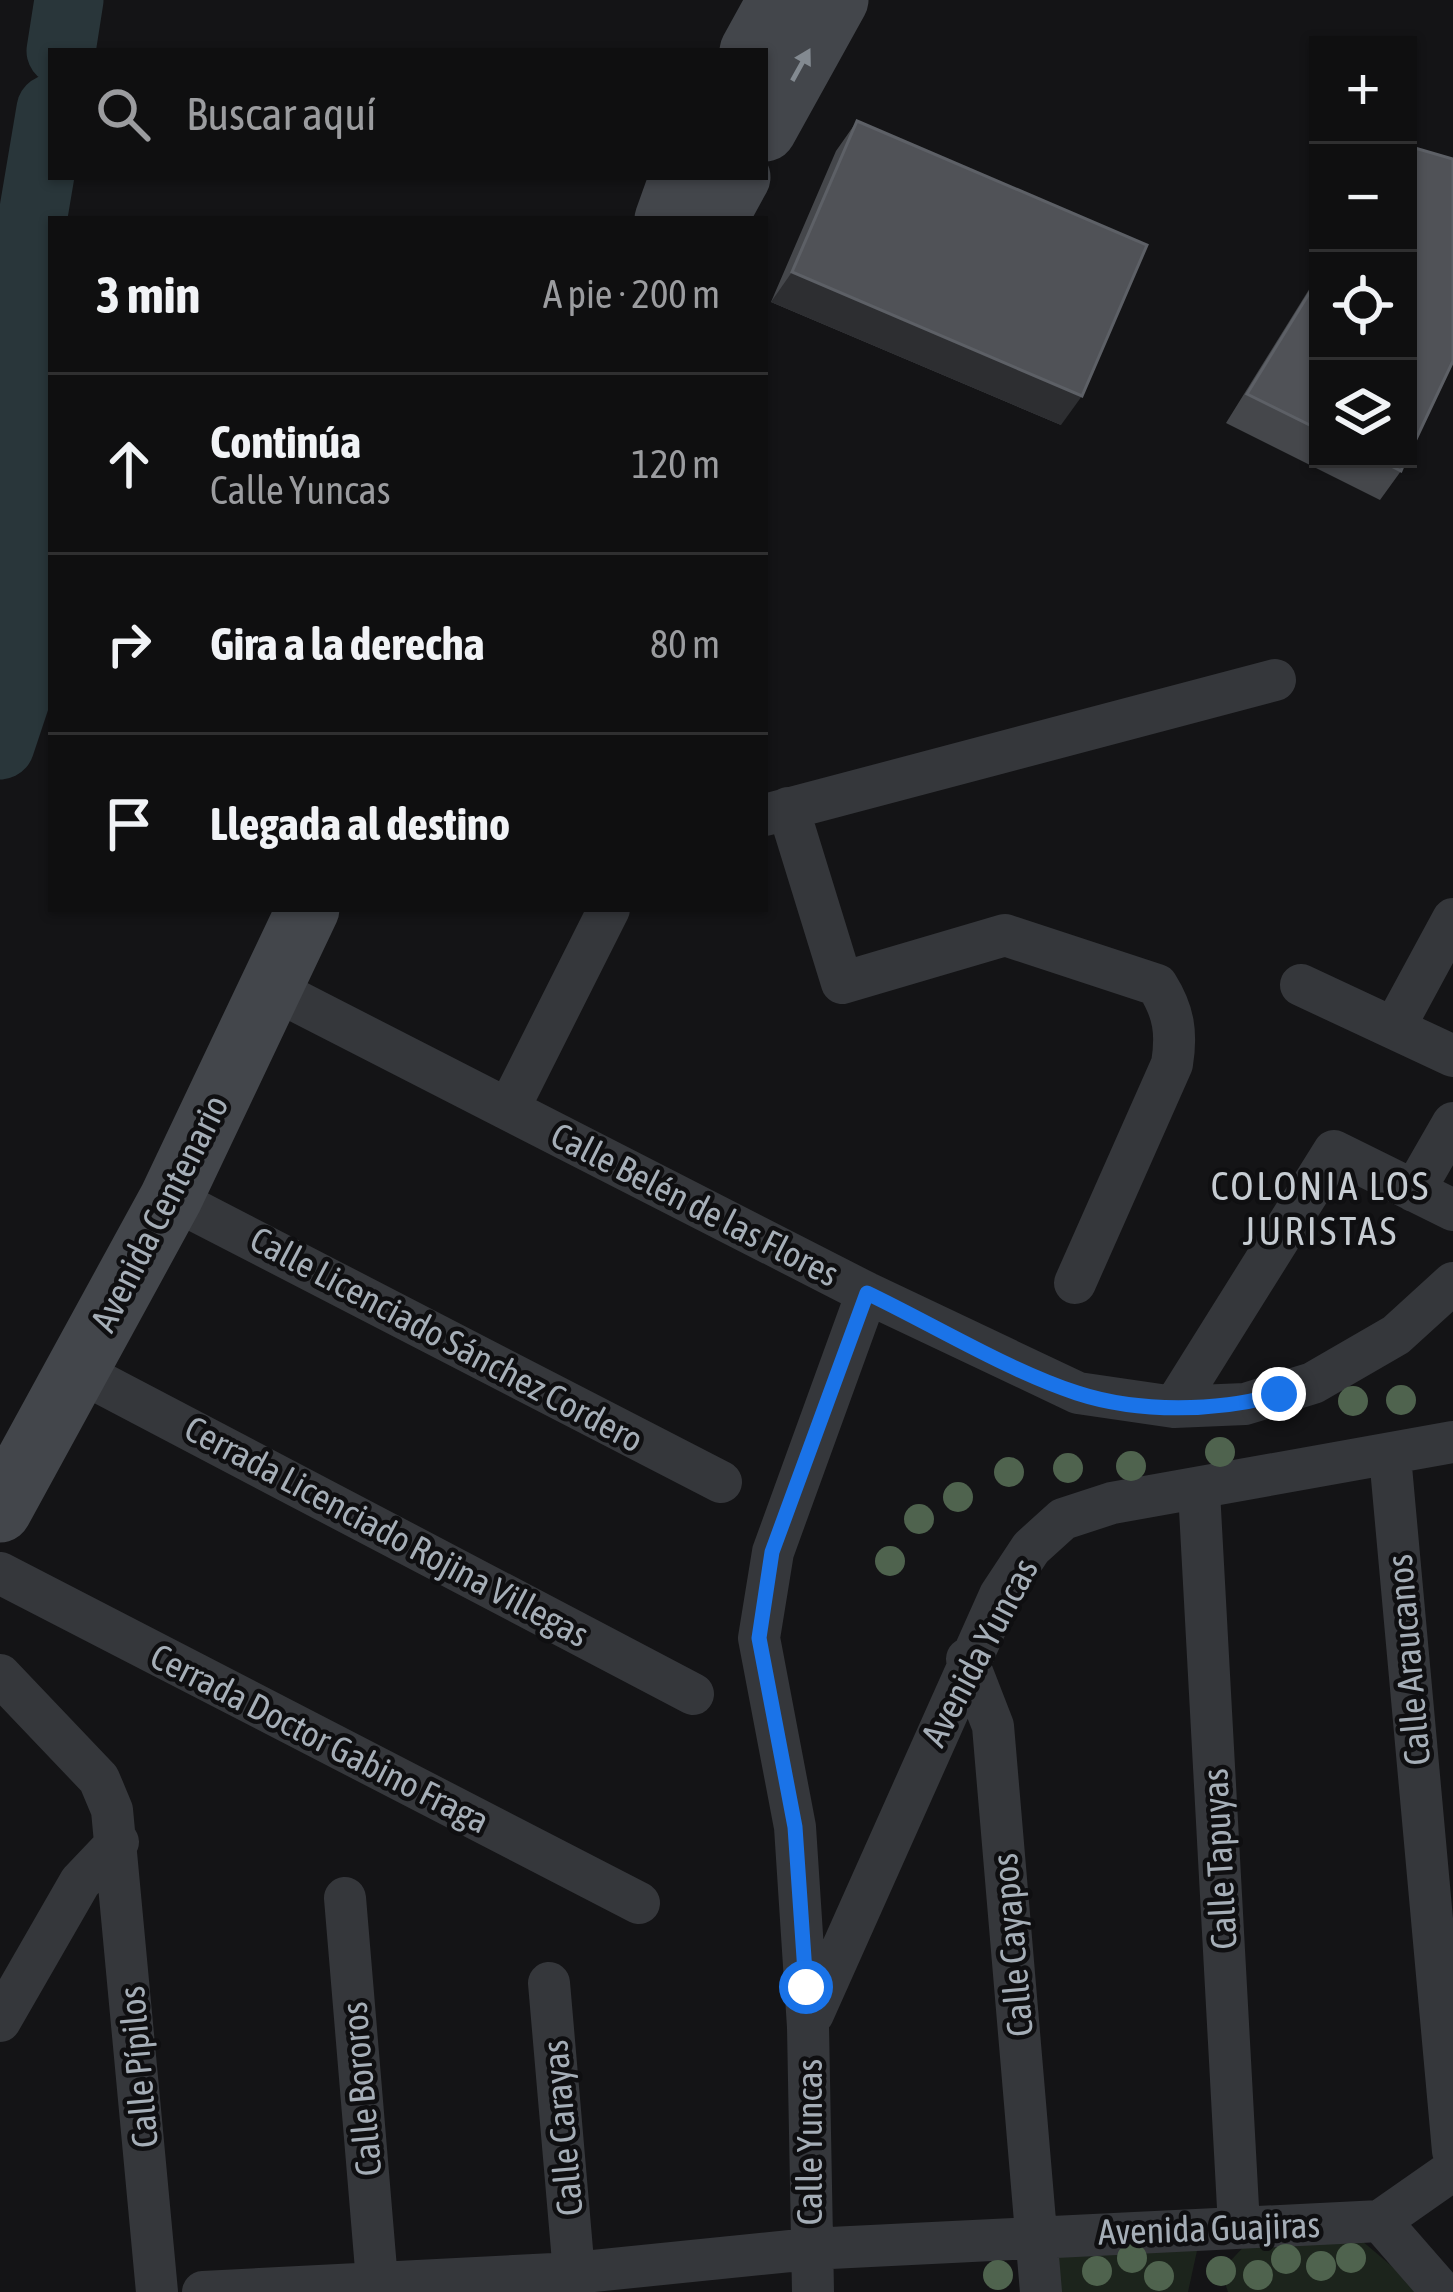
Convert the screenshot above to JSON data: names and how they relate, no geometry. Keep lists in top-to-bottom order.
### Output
{
  "streets": {
    "main road": ["Avenida Centenario"],
    "street": [
      "Calle Belén de las Flores",
      "Calle Licenciado Sánchez Cordero",
      "Cerrada Licenciado Rojina Villegas",
      "Avenida Yuncas",
      "Calle Araucanos",
      "Cerrada Doctor Gabino Fraga",
      "Calle Tapuyas",
      "Calle Cayapos",
      "Calle Pípilos",
      "Calle Bororos",
      "Calle Carayas",
      "Calle Yuncas",
      "Avenida Guajiras"
    ]
  },
  "crossings": [
    ["Calle Belén de las Flores", "Avenida Centenario"],
    ["Calle Belén de las Flores", "Calle Yuncas"],
    ["Avenida Centenario", "Calle Licenciado Sánchez Cordero"],
    ["Avenida Centenario", "Cerrada Licenciado Rojina Villegas"],
    ["Avenida Yuncas", "Calle Araucanos"],
    ["Avenida Yuncas", "Calle Tapuyas"],
    ["Avenida Yuncas", "Calle Cayapos"],
    ["Avenida Yuncas", "Calle Yuncas"],
    ["Calle Tapuyas", "Avenida Guajiras"],
    ["Calle Cayapos", "Avenida Guajiras"],
    ["Calle Bororos", "Avenida Guajiras"],
    ["Calle Carayas", "Avenida Guajiras"],
    ["Calle Yuncas", "Avenida Guajiras"]
  ],
  "districts": ["COLONIA LOS JURISTAS"],
  "page": {
    "map_buttons": ["+", "−"],
    "search": "Buscar aquí",
    "heading": ["3 min", "A pie · 200 m"],
    "list": [
      ["Continúa", "Calle Yuncas", "120 m"],
      ["Gira a la derecha", "80 m"],
      "Llegada al destino"
    ]
  }
}
